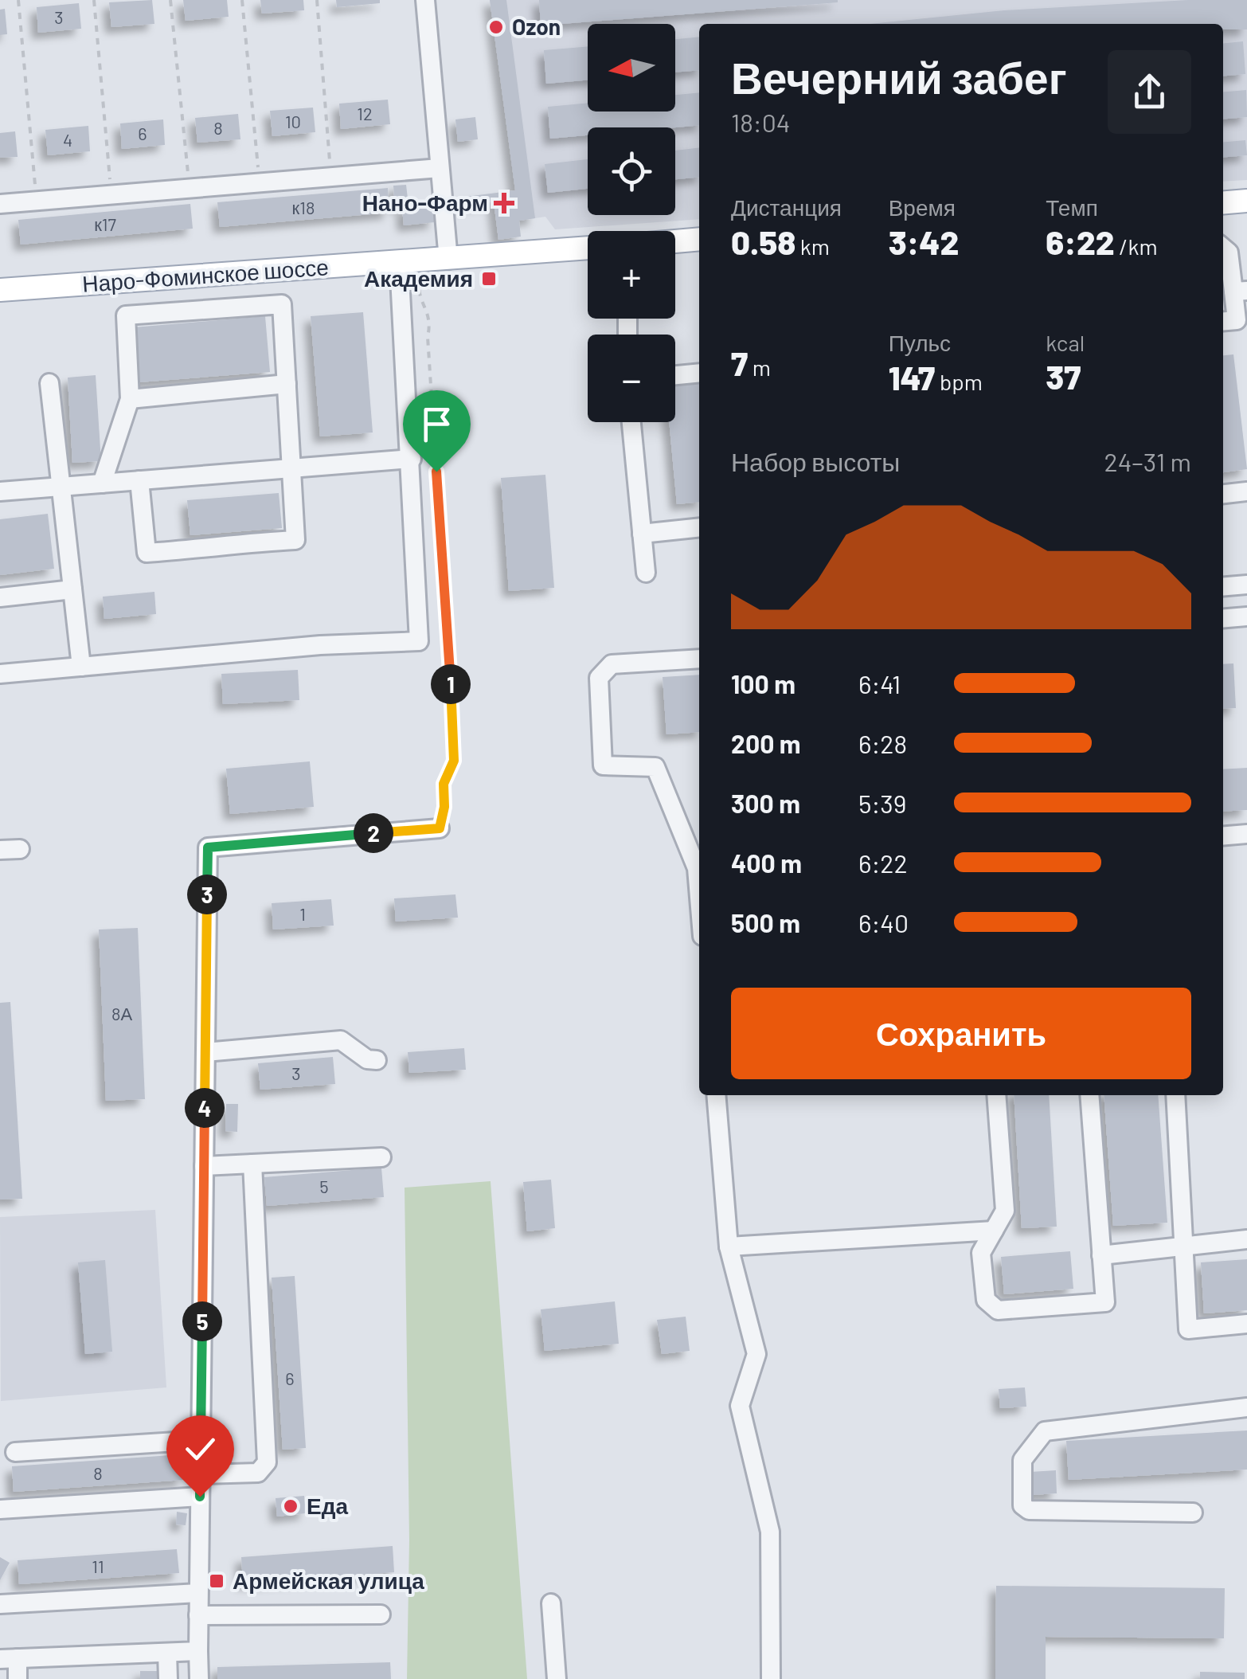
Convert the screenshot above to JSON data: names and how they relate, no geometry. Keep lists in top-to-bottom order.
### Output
{
  "streets": {
    "main road": ["Наро-Фоминское шоссе"]
  },
  "places": {
    "other": ["Ozon", "Еда"],
    "health": ["Нано-Фарм"],
    "transit": ["Академия", "Армейская улица"]
  },
  "house_numbers": [
    "3",
    "12",
    "10",
    "8",
    "6",
    "4",
    "к18",
    "к17",
    "1",
    "8А",
    "3",
    "5",
    "6",
    "8",
    "11"
  ],
  "north": "left",
  "page": {
    "map_buttons": ["+", "−"],
    "heading": ["Вечерний забег", "18:04"],
    "stats": [
      ["Дистанция", "0.58 km"],
      ["Время", "3:42"],
      ["Темп", "6:22 /km"],
      ["7 m"],
      ["Пульс", "147 bpm"],
      ["kcal", "37"]
    ],
    "chart": ["Набор высоты", "24–31 m"],
    "list": [
      {
        "name": "100 m",
        "note": "6:41"
      },
      {
        "name": "200 m",
        "note": "6:28"
      },
      {
        "name": "300 m",
        "note": "5:39"
      },
      {
        "name": "400 m",
        "note": "6:22"
      },
      {
        "name": "500 m",
        "note": "6:40"
      }
    ],
    "pins": [
      "1",
      "2",
      "3",
      "4",
      "5"
    ],
    "buttons": "Сохранить"
  }
}
